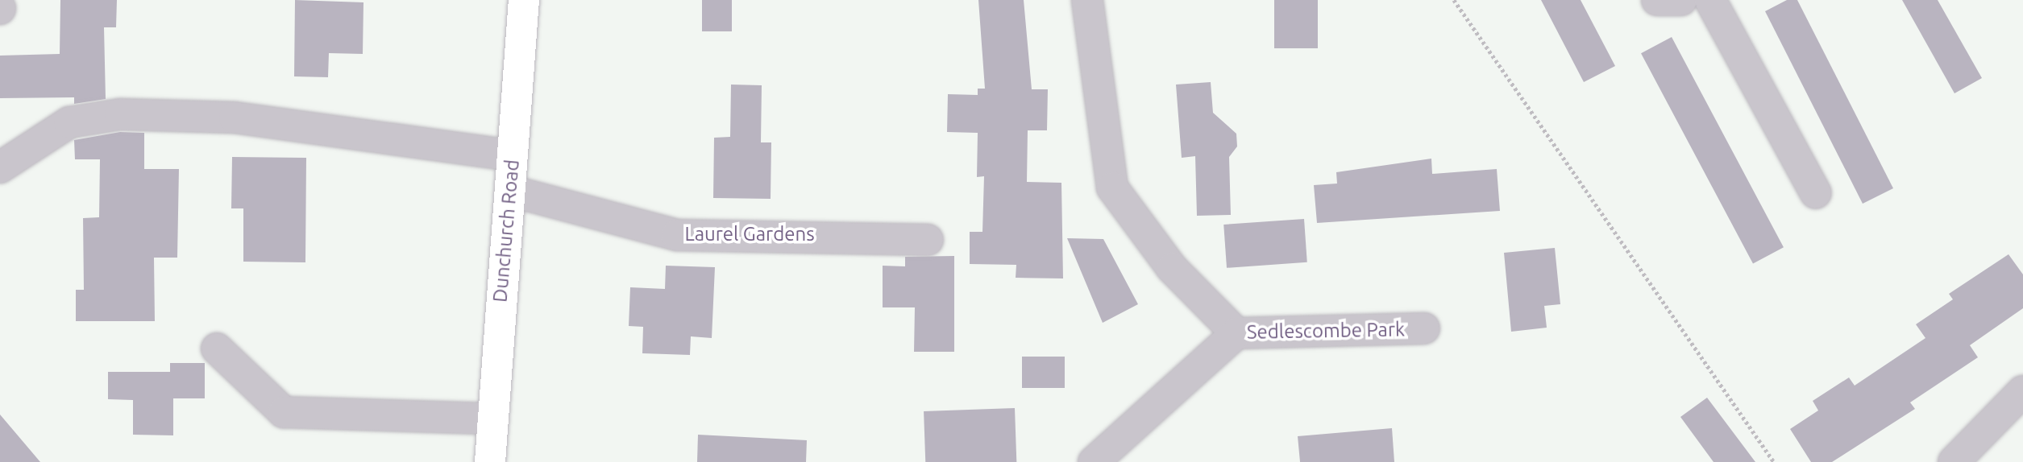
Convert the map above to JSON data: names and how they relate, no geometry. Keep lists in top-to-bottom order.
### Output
{
  "streets": {
    "highway": ["Dunchurch Road"],
    "street": ["Laurel Gardens", "Sedlescombe Park"]
  },
  "crossings": [
    ["Dunchurch Road", "Laurel Gardens"]
  ]
}
